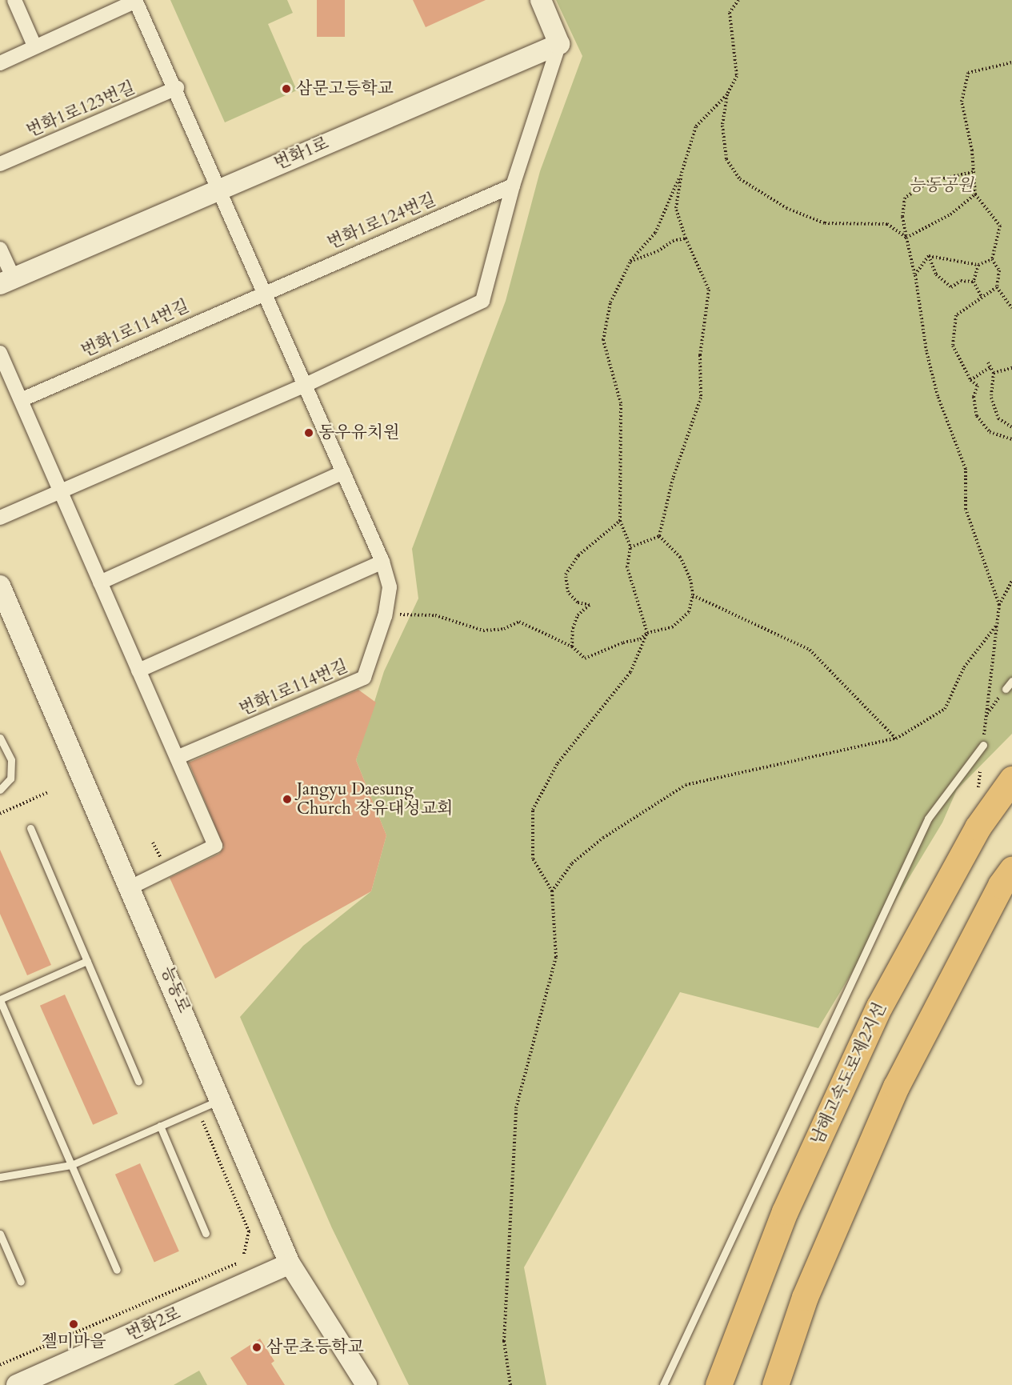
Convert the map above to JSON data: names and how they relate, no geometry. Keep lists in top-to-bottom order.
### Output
{
  "streets": {
    "highway": ["남해고속도로제2지선"],
    "street": [
      "번화1로123번길",
      "번화1로",
      "번화1로124번길",
      "번화1로114번길",
      "능동로",
      "번화2로"
    ]
  },
  "crossings": [
    ["번화1로124번길", "번화1로114번길"],
    ["능동로", "번화2로"]
  ],
  "parks": ["능동공원"],
  "places": [
    "삼문고등학교",
    "동우유치원",
    "Jangyu Daesung Church 장유대성교회",
    "젤미마을",
    "삼문초등학교"
  ]
}
